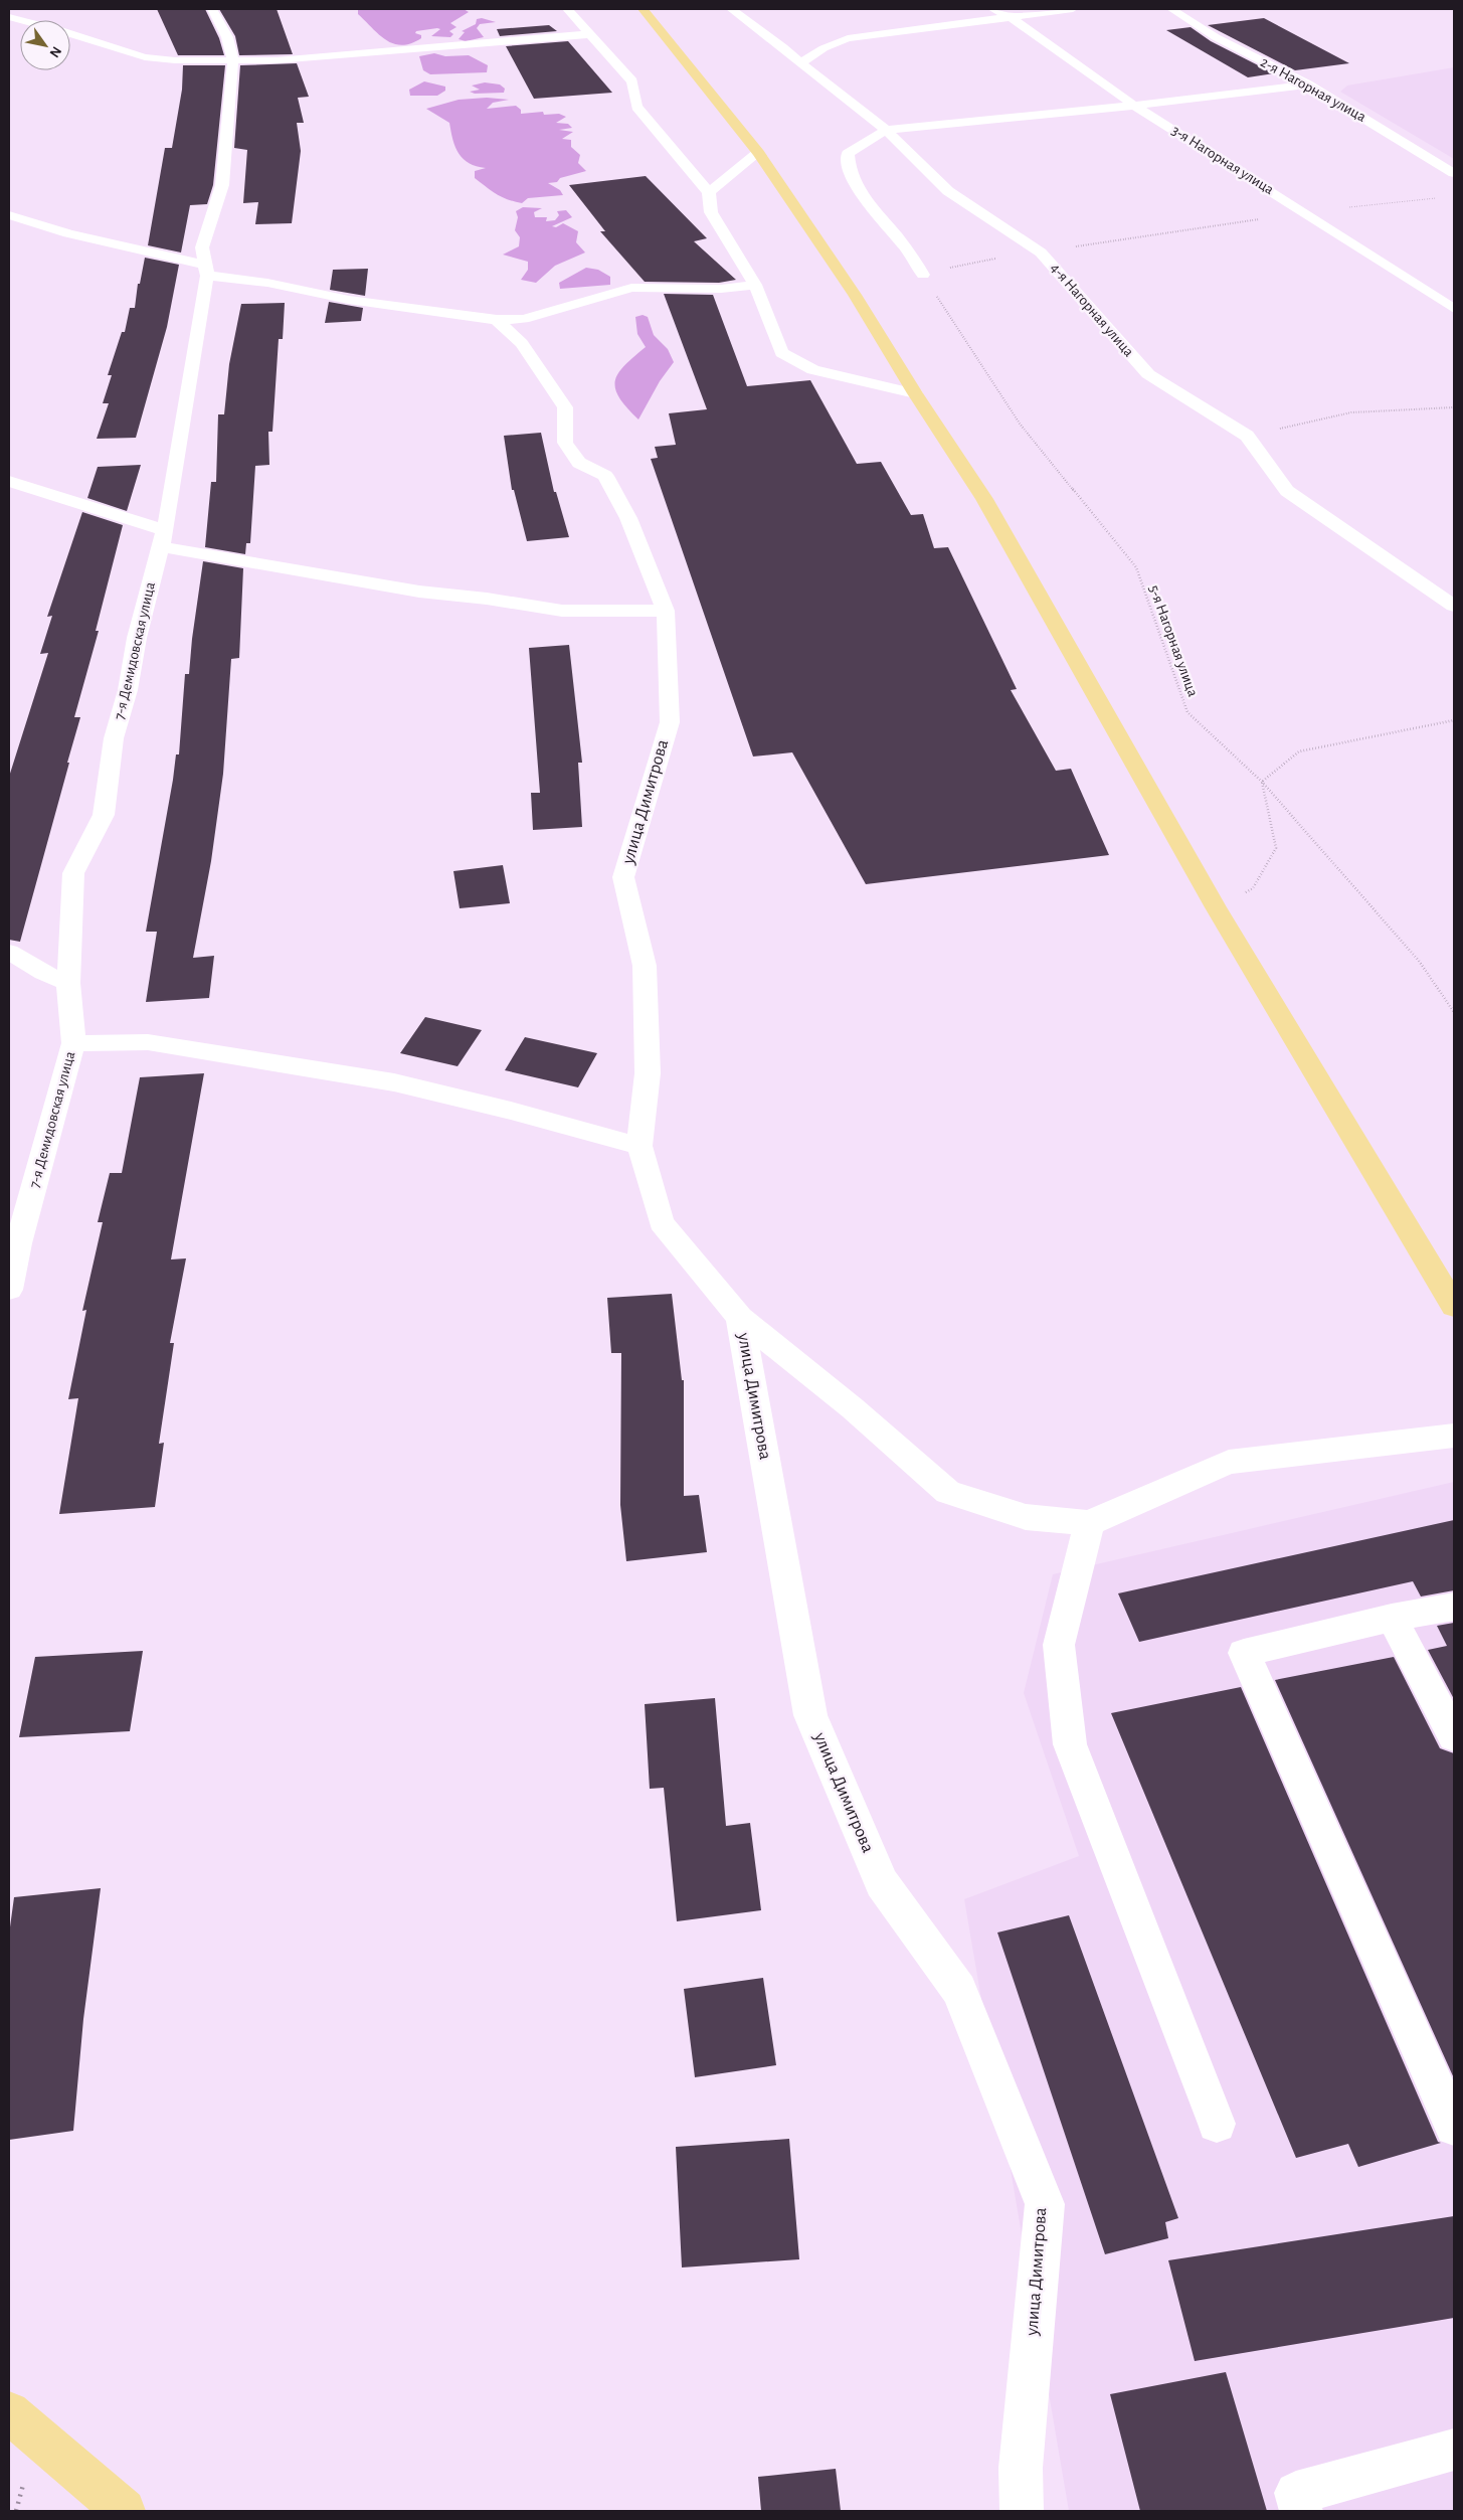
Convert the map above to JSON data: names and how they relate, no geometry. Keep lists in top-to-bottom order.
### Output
{
  "streets": {
    "street": [
      "2-я Нагорная улица",
      "3-я Нагорная улица",
      "4-я Нагорная улица",
      "7-я Демидовская улица",
      "улица Димитрова"
    ],
    "path": ["5-я Нагорная улица"]
  },
  "north": "bottom right"
}
